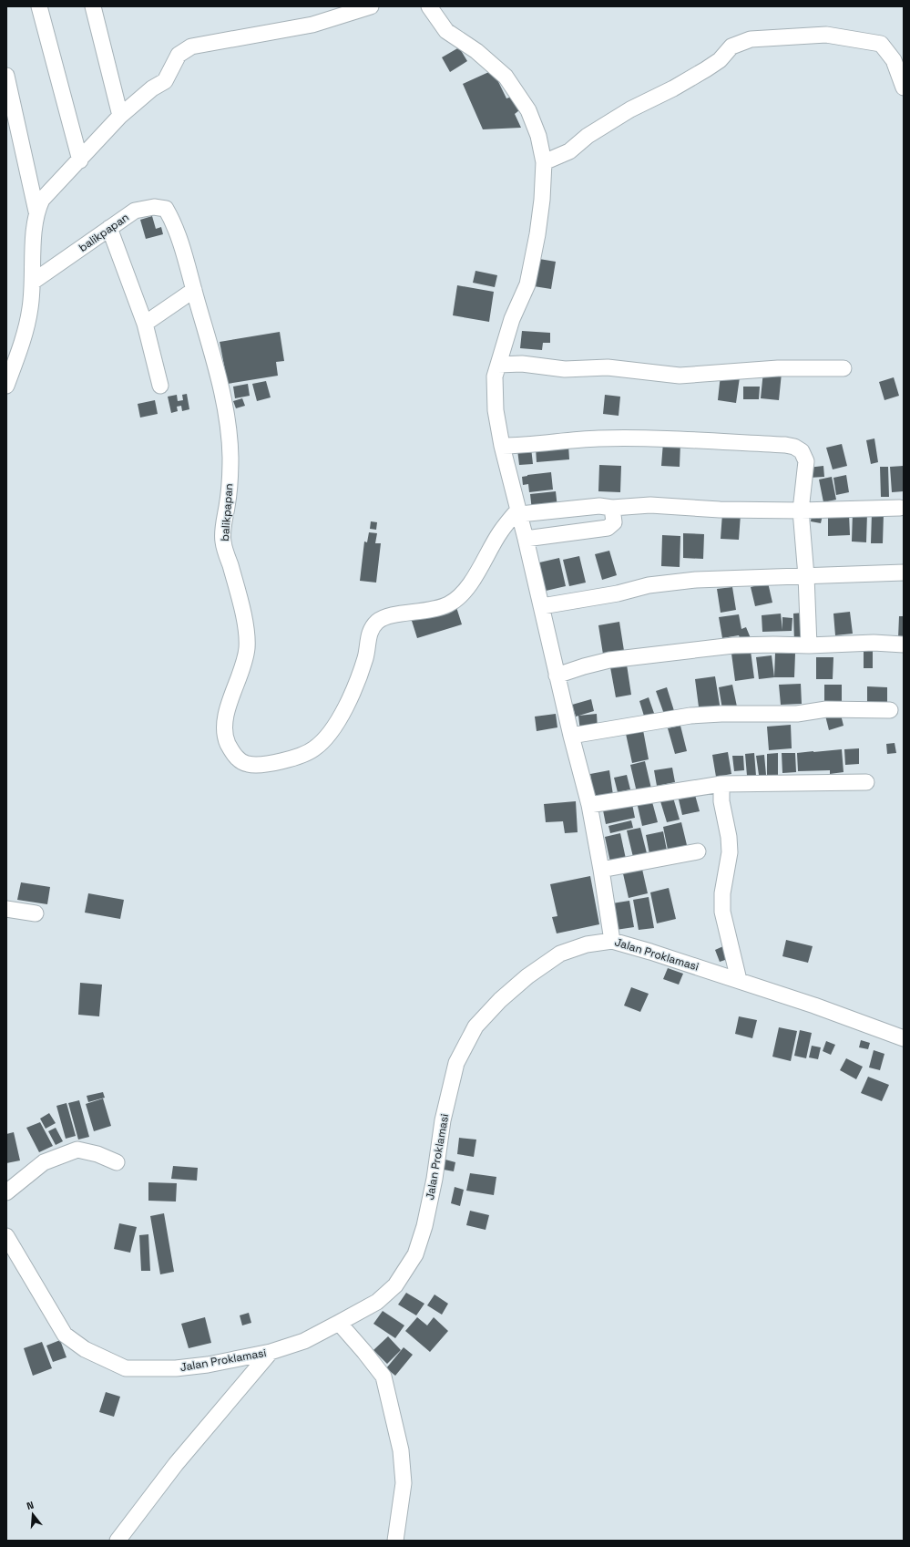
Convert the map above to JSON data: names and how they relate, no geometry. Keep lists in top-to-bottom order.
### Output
{
  "streets": {
    "street": ["balikpapan", "Jalan Proklamasi"]
  },
  "north": "top"
}
